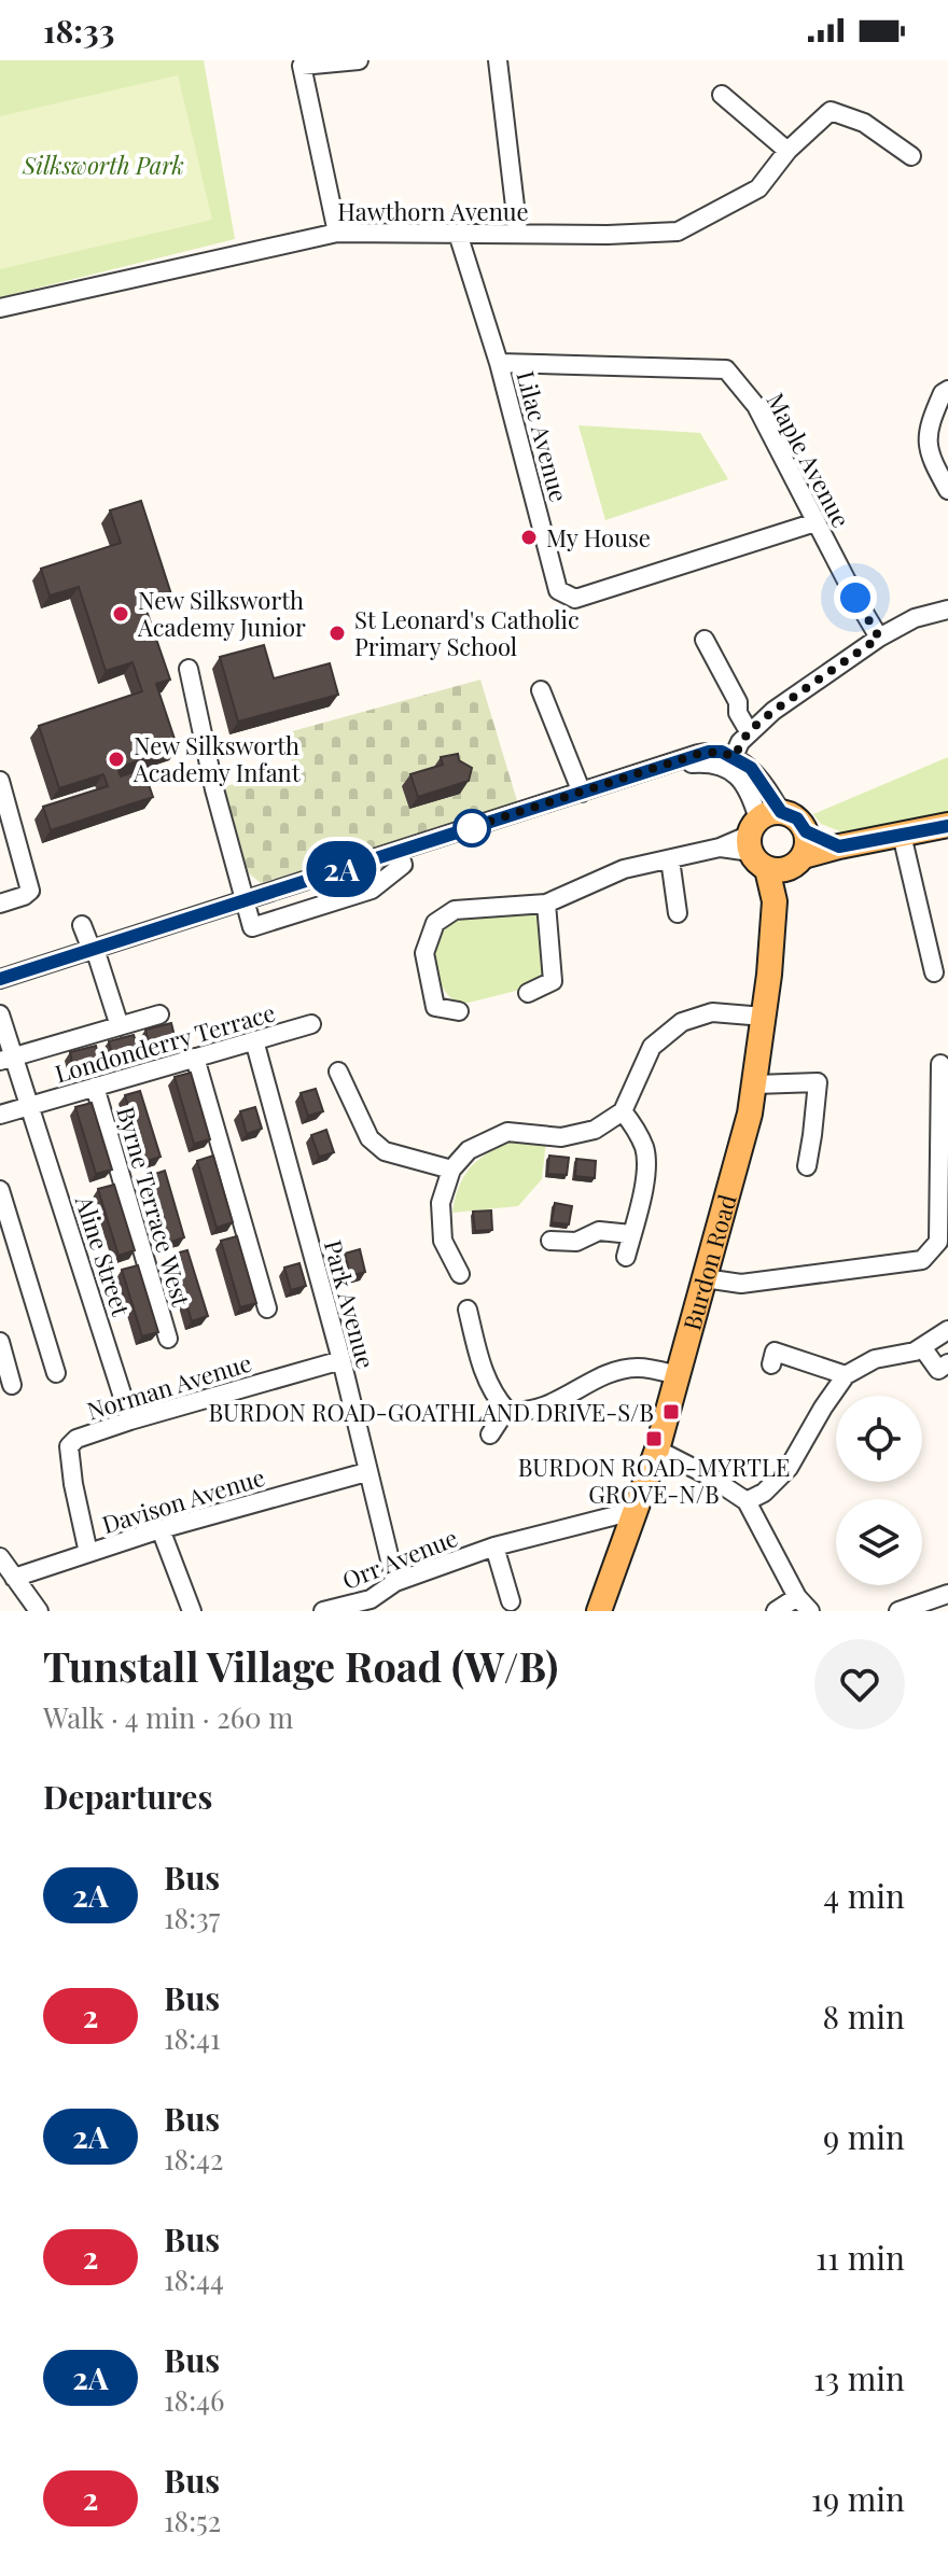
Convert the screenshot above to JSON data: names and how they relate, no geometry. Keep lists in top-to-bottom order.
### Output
{
  "streets": {
    "main road": ["Burdon Road"],
    "street": [
      "Hawthorn Avenue",
      "Lilac Avenue",
      "Maple Avenue",
      "Londonderry Terrace",
      "Byrne Terrace West",
      "Aline Street",
      "Park Avenue",
      "Norman Avenue",
      "Davison Avenue",
      "Orr Avenue"
    ]
  },
  "crossings": [
    ["Hawthorn Avenue", "Lilac Avenue"],
    ["Lilac Avenue", "Maple Avenue"],
    ["Londonderry Terrace", "Byrne Terrace West"],
    ["Londonderry Terrace", "Aline Street"],
    ["Londonderry Terrace", "Park Avenue"],
    ["Aline Street", "Norman Avenue"],
    ["Burdon Road", "Orr Avenue"],
    ["Park Avenue", "Norman Avenue"],
    ["Park Avenue", "Davison Avenue"],
    ["Park Avenue", "Orr Avenue"],
    ["Norman Avenue", "Davison Avenue"]
  ],
  "parks": ["Silksworth Park"],
  "places": {
    "other": [
      "My House",
      "New Silksworth Academy Junior",
      "St Leonard's Catholic Primary School",
      "New Silksworth Academy Infant"
    ],
    "transit": ["BURDON ROAD-GOATHLAND DRIVE-S/B", "BURDON ROAD-MYRTLE GROVE-N/B"]
  },
  "lines": ["bus line 2A"],
  "page": {
    "status": "18:33",
    "on_map": "2A",
    "heading": [
      ["Tunstall Village Road (W/B)", "Walk · 4 min · 260 m"],
      "Departures"
    ],
    "list": [
      {
        "mark": "2A",
        "name": "Bus",
        "note": "18:37",
        "value": "4 min"
      },
      {
        "mark": "2",
        "name": "Bus",
        "note": "18:41",
        "value": "8 min"
      },
      {
        "mark": "2A",
        "name": "Bus",
        "note": "18:42",
        "value": "9 min"
      },
      {
        "mark": "2",
        "name": "Bus",
        "note": "18:44",
        "value": "11 min"
      },
      {
        "mark": "2A",
        "name": "Bus",
        "note": "18:46",
        "value": "13 min"
      },
      {
        "mark": "2",
        "name": "Bus",
        "note": "18:52",
        "value": "19 min"
      }
    ]
  }
}
